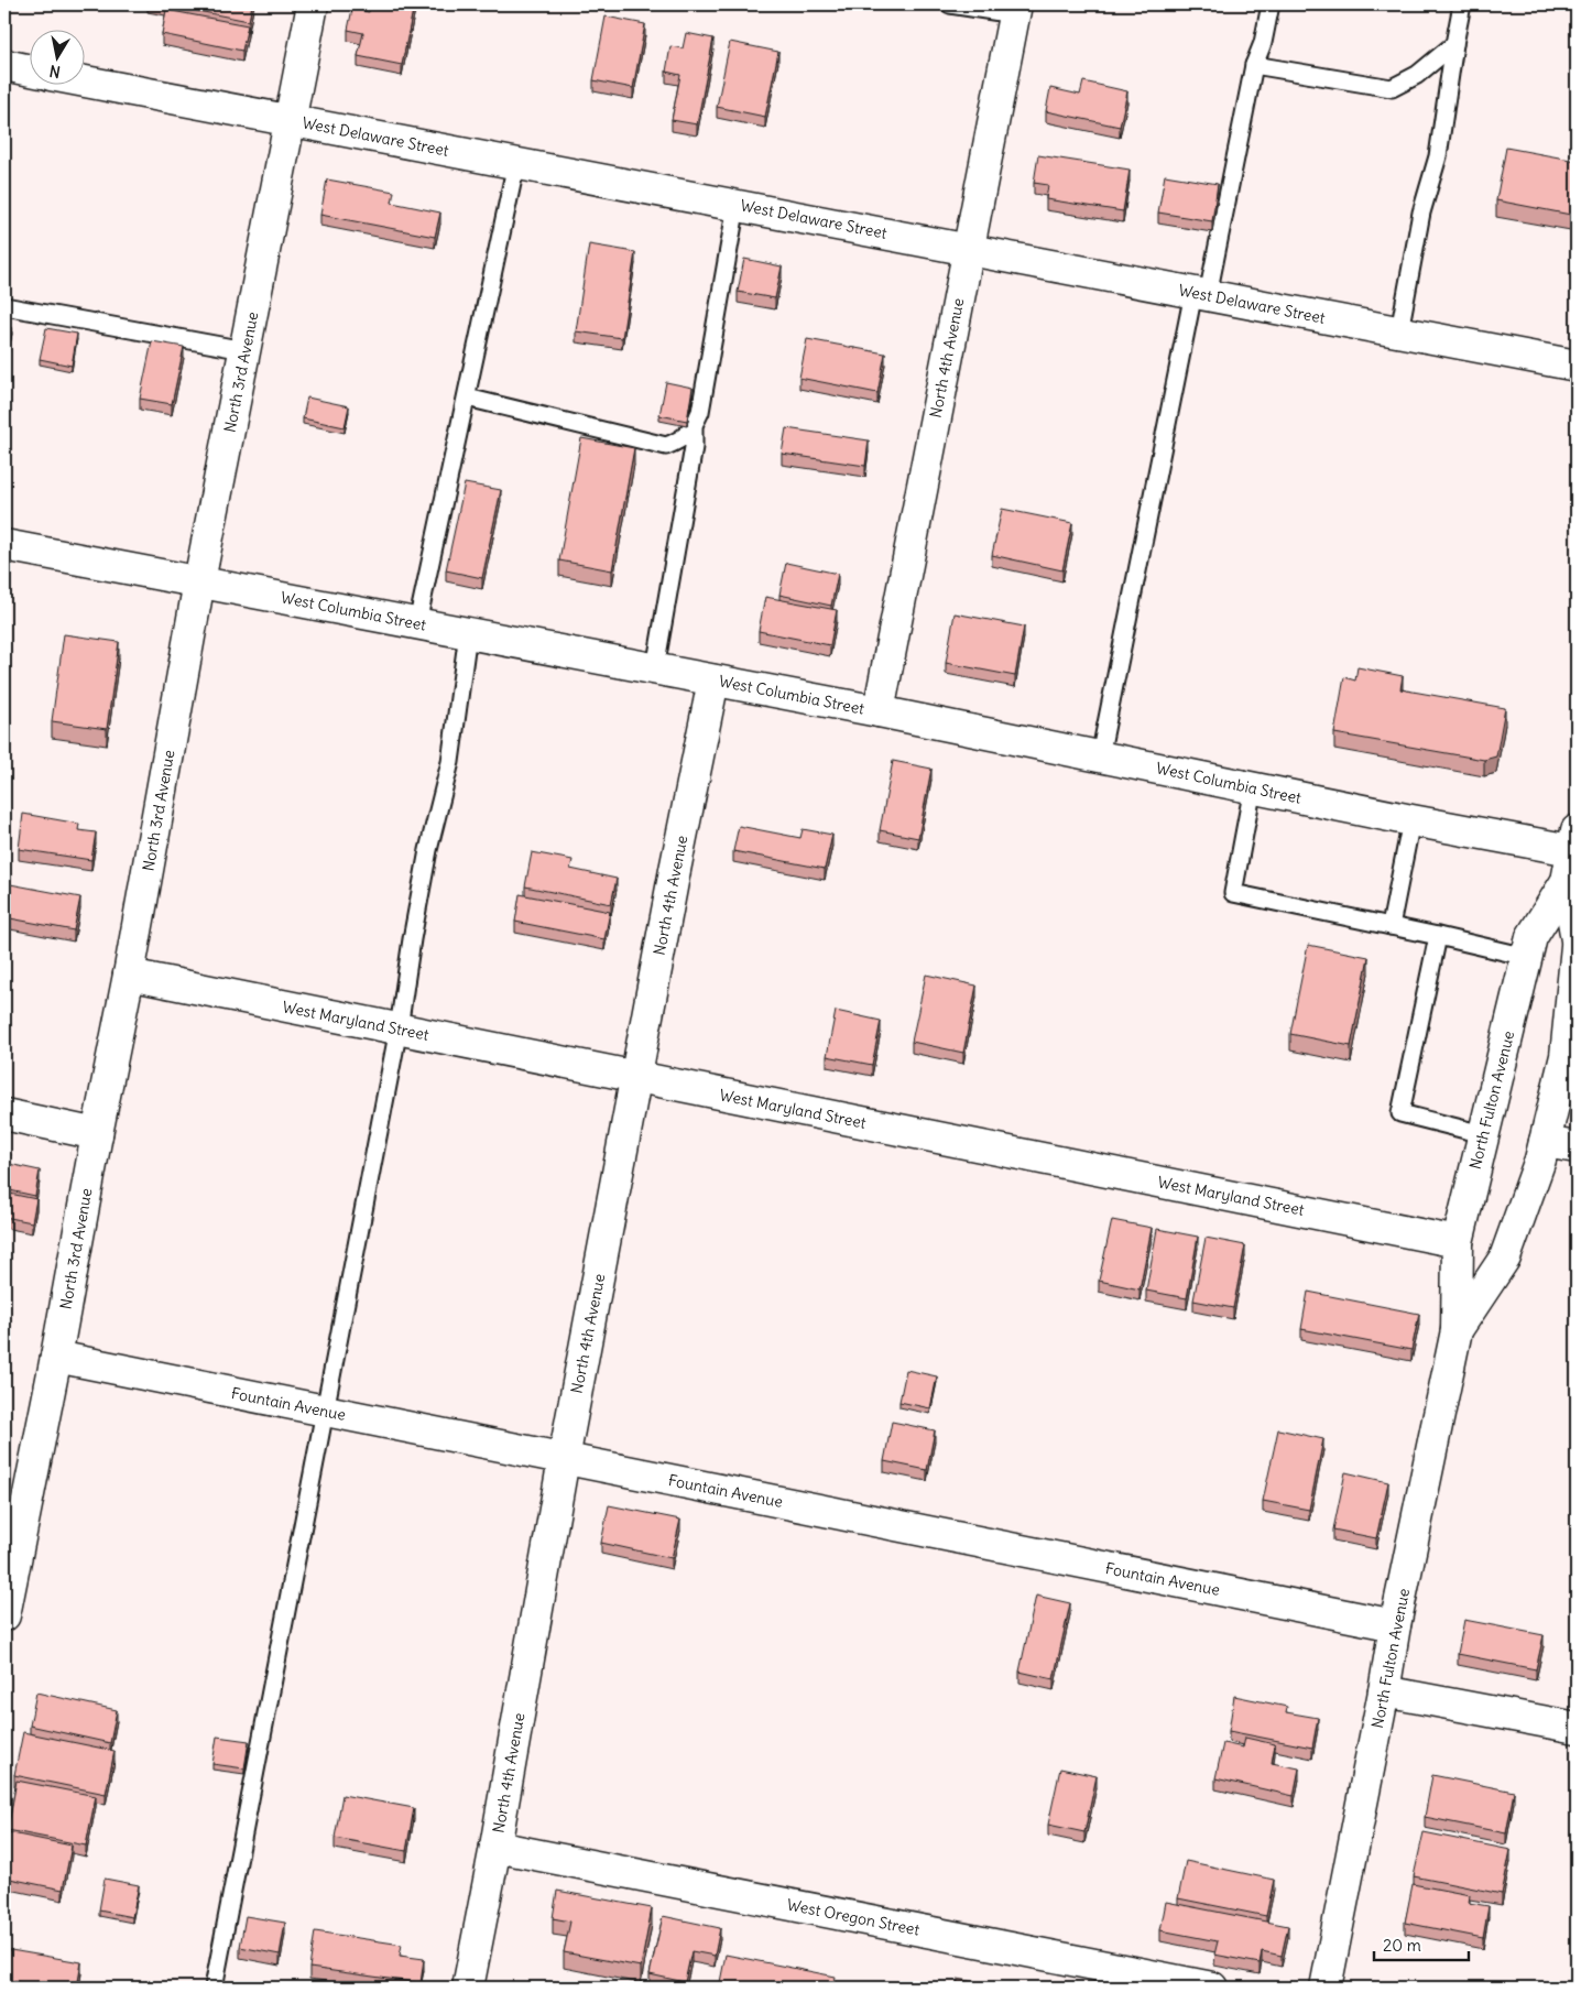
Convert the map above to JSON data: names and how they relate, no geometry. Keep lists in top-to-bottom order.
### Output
{
  "streets": {
    "street": [
      "West Delaware Street",
      "North 4th Avenue",
      "North 3rd Avenue",
      "West Columbia Street",
      "West Maryland Street",
      "North Fulton Avenue",
      "Fountain Avenue",
      "West Oregon Street"
    ]
  },
  "crossings": [
    ["West Delaware Street", "North 4th Avenue"],
    ["West Delaware Street", "North 3rd Avenue"],
    ["North 4th Avenue", "West Columbia Street"],
    ["North 4th Avenue", "West Maryland Street"],
    ["North 4th Avenue", "Fountain Avenue"],
    ["North 4th Avenue", "West Oregon Street"],
    ["North 3rd Avenue", "West Columbia Street"],
    ["North 3rd Avenue", "West Maryland Street"],
    ["North 3rd Avenue", "Fountain Avenue"],
    ["West Columbia Street", "North Fulton Avenue"],
    ["West Maryland Street", "North Fulton Avenue"],
    ["North Fulton Avenue", "Fountain Avenue"]
  ],
  "scale_bar": "20 m",
  "north": "bottom"
}
